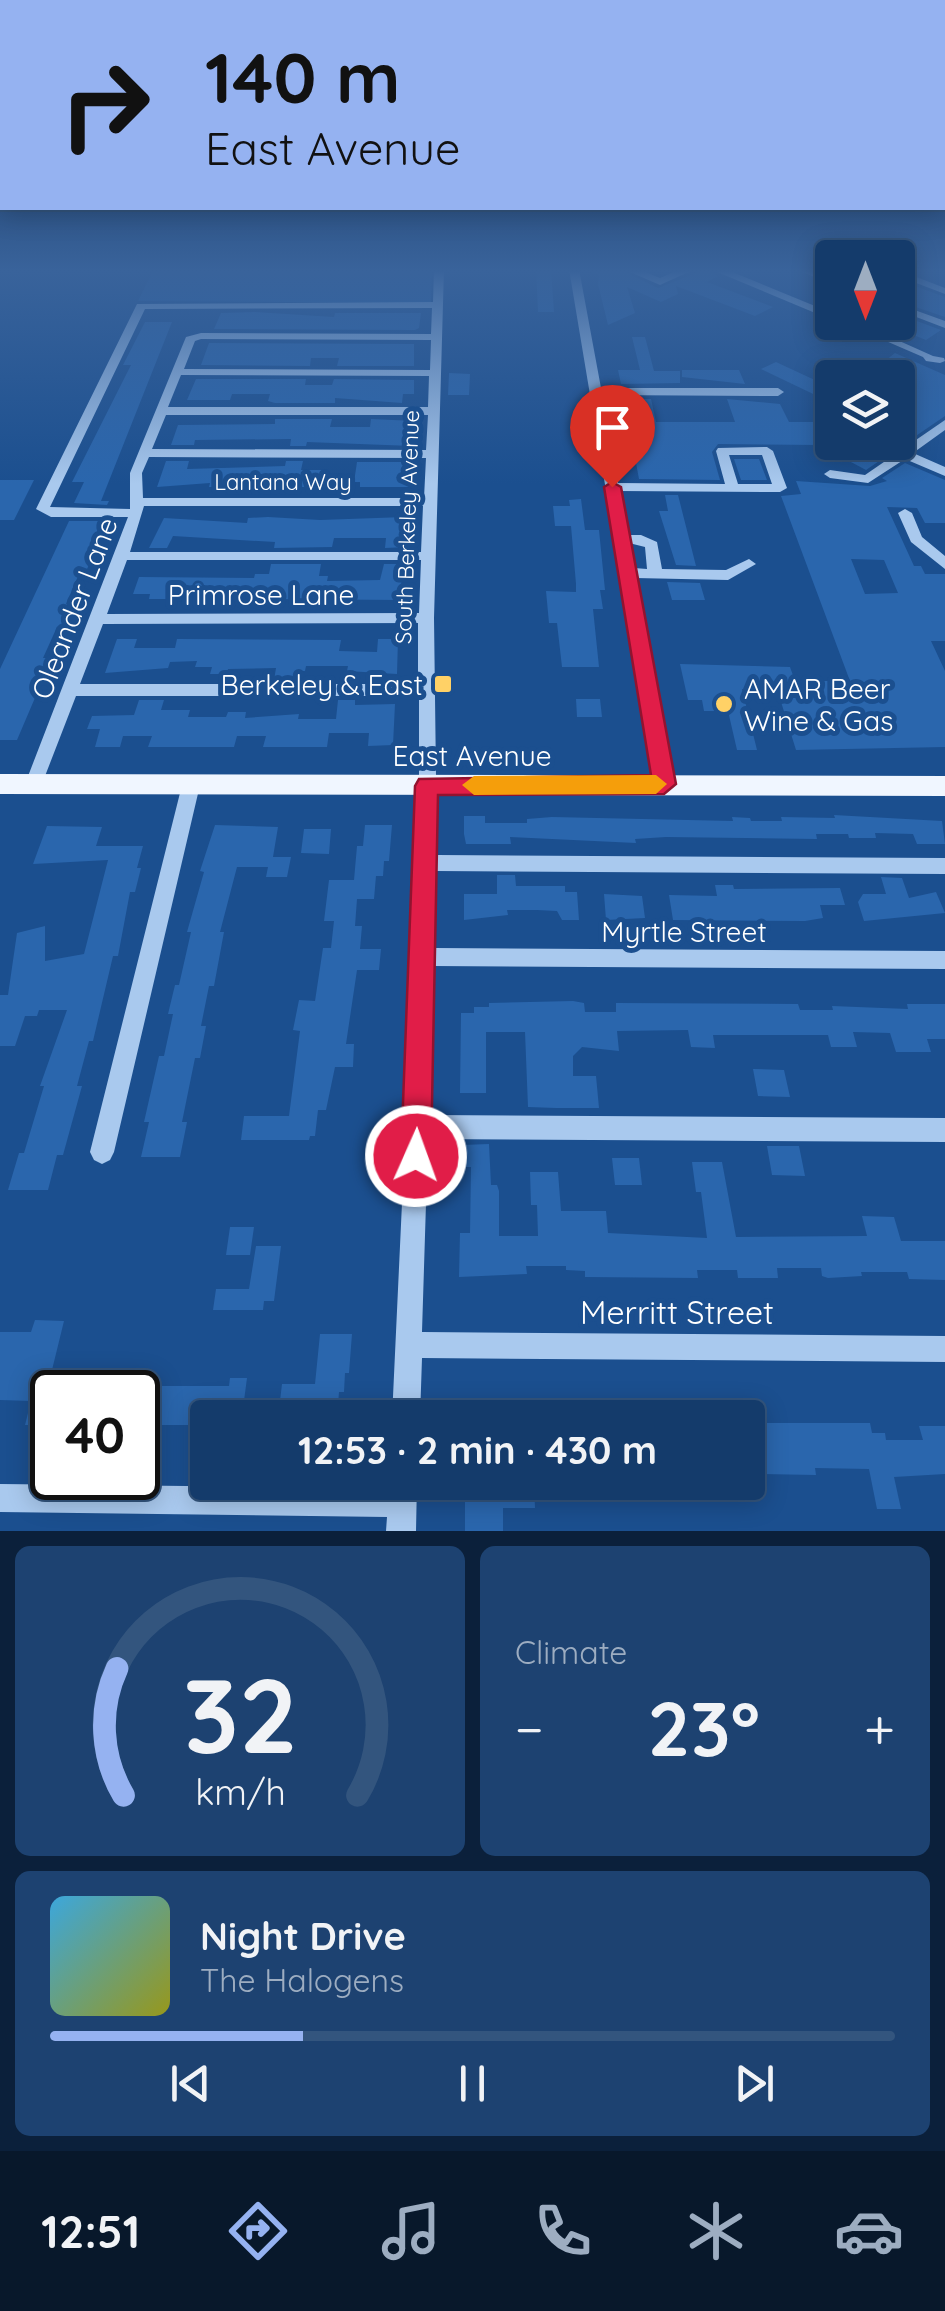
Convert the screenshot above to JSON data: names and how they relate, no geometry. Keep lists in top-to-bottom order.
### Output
{
  "streets": {
    "main road": ["East Avenue"],
    "street": [
      "Lantana Way",
      "South Berkeley Avenue",
      "Primrose Lane",
      "Oleander Lane",
      "Myrtle Street",
      "Merritt Street"
    ]
  },
  "crossings": [
    ["Lantana Way", "South Berkeley Avenue"],
    ["Lantana Way", "Oleander Lane"],
    ["South Berkeley Avenue", "Primrose Lane"],
    ["South Berkeley Avenue", "East Avenue"],
    ["South Berkeley Avenue", "Myrtle Street"],
    ["South Berkeley Avenue", "Merritt Street"],
    ["Primrose Lane", "Oleander Lane"],
    ["Oleander Lane", "East Avenue"]
  ],
  "places": {
    "transit": ["Berkeley & East"],
    "other": ["AMAR Beer Wine & Gas"]
  },
  "north": "bottom",
  "page": {
    "turn": ["140 m", "East Avenue"],
    "limit": "40",
    "trip": "12:53 · 2 min · 430 m",
    "tile": "Climate",
    "heat": ["−", "23°", "+"],
    "song": ["Night Drive", "The Halogens"],
    "tabs": "12:51",
    "gauge": ["32", "km/h"]
  }
}
